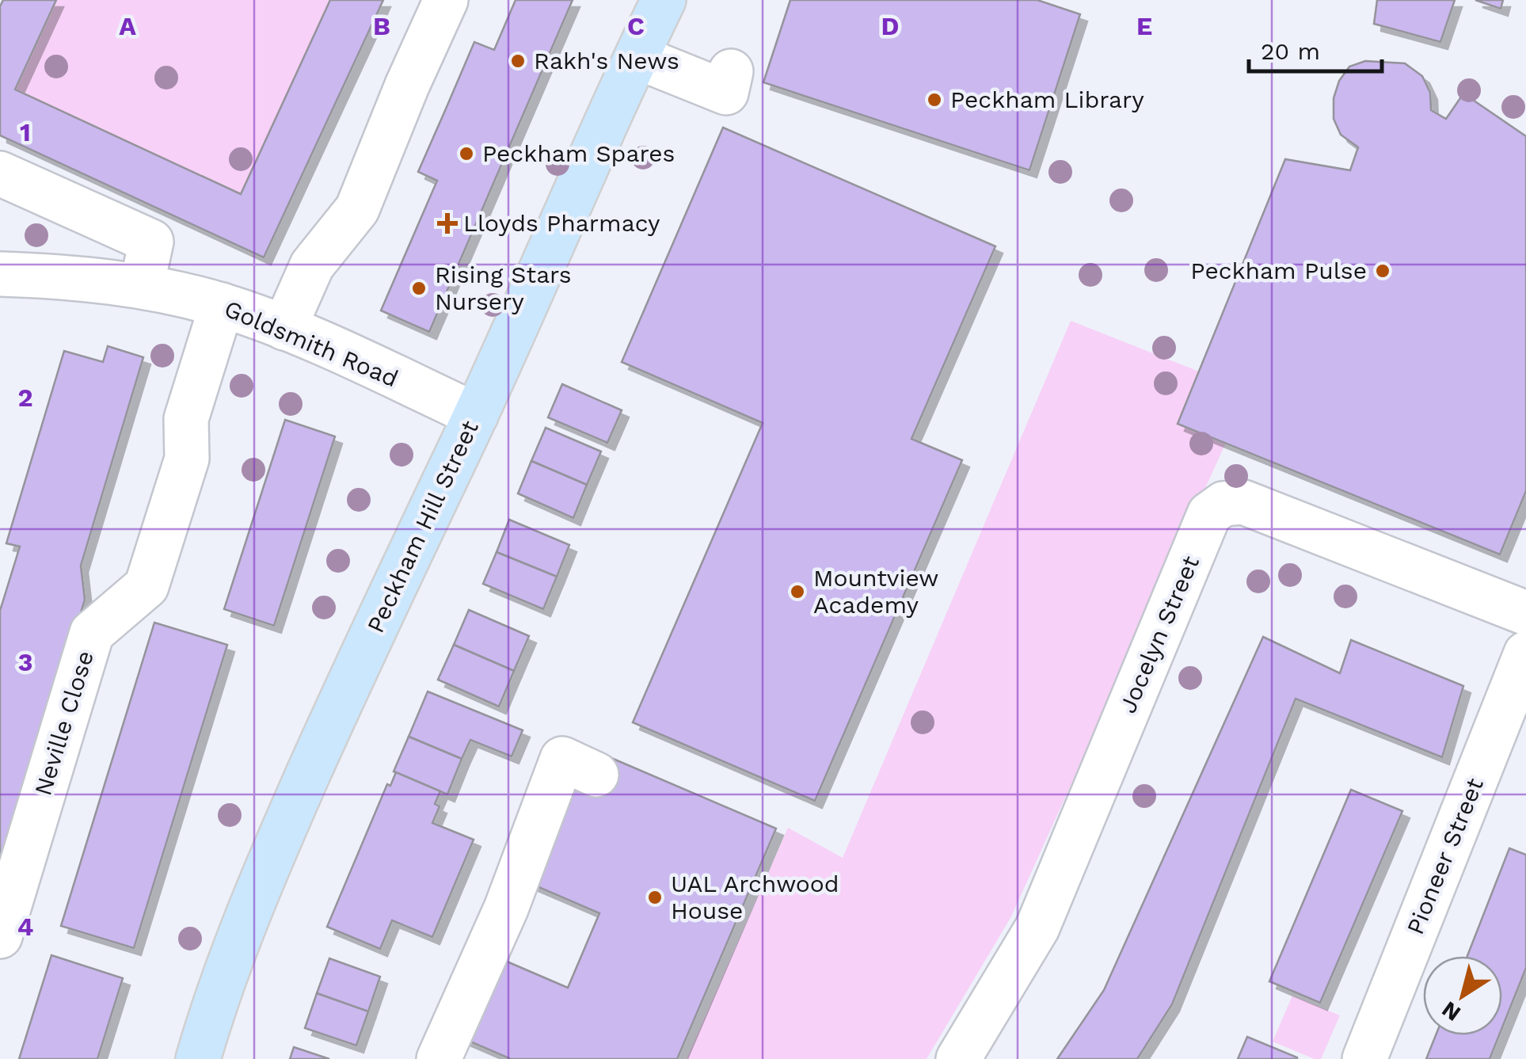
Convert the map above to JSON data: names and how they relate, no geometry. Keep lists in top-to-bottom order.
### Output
{
  "streets": {
    "main road": ["Peckham Hill Street"],
    "street": [
      "Goldsmith Road",
      "Jocelyn Street",
      "Neville Close",
      "Pioneer Street"
    ]
  },
  "crossings": [
    ["Goldsmith Road", "Peckham Hill Street"],
    ["Goldsmith Road", "Neville Close"]
  ],
  "places": {
    "other": [
      "Rakh's News",
      "Peckham Library",
      "Peckham Spares",
      "Peckham Pulse",
      "Rising Stars Nursery",
      "Mountview Academy",
      "UAL Archwood House"
    ],
    "health": ["Lloyds Pharmacy"]
  },
  "scale_bar": "20 m",
  "north": "bottom left",
  "grid": {
    "columns": [
      "A",
      "B",
      "C",
      "D",
      "E"
    ],
    "rows": [
      "1",
      "2",
      "3",
      "4"
    ]
  }
}
